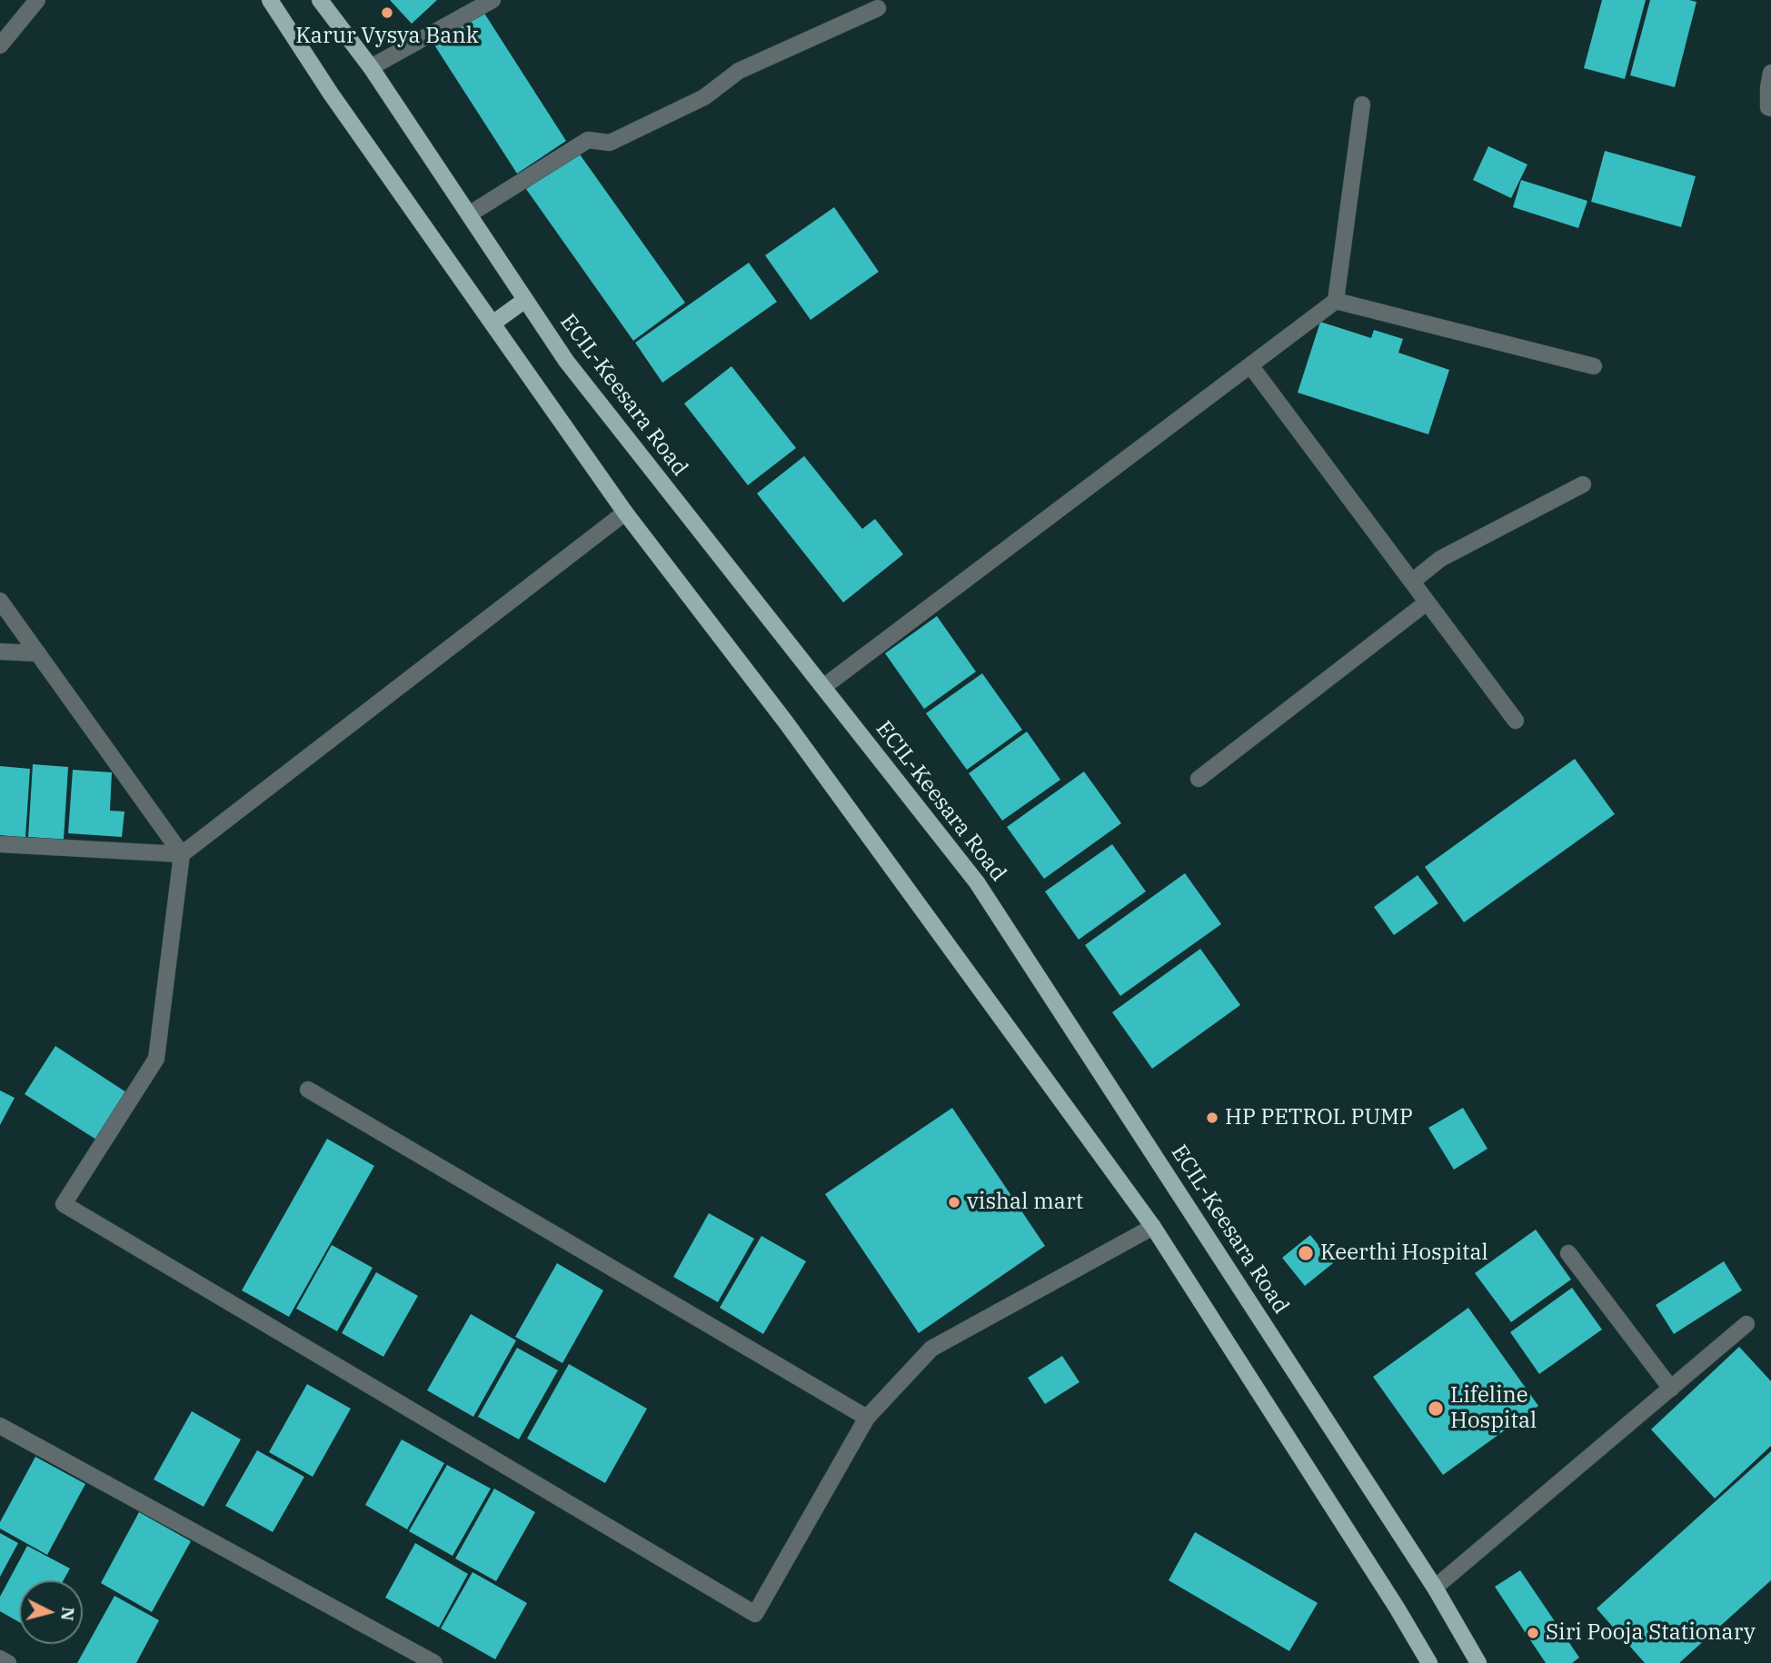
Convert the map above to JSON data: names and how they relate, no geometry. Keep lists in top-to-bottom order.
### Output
{
  "streets": {
    "main road": ["ECIL-Keesara Road"]
  },
  "places": [
    "Karur Vysya Bank",
    "HP PETROL PUMP",
    "vishal mart",
    "Keerthi Hospital",
    "Lifeline Hospital",
    "Siri Pooja Stationary"
  ],
  "north": "right"
}
